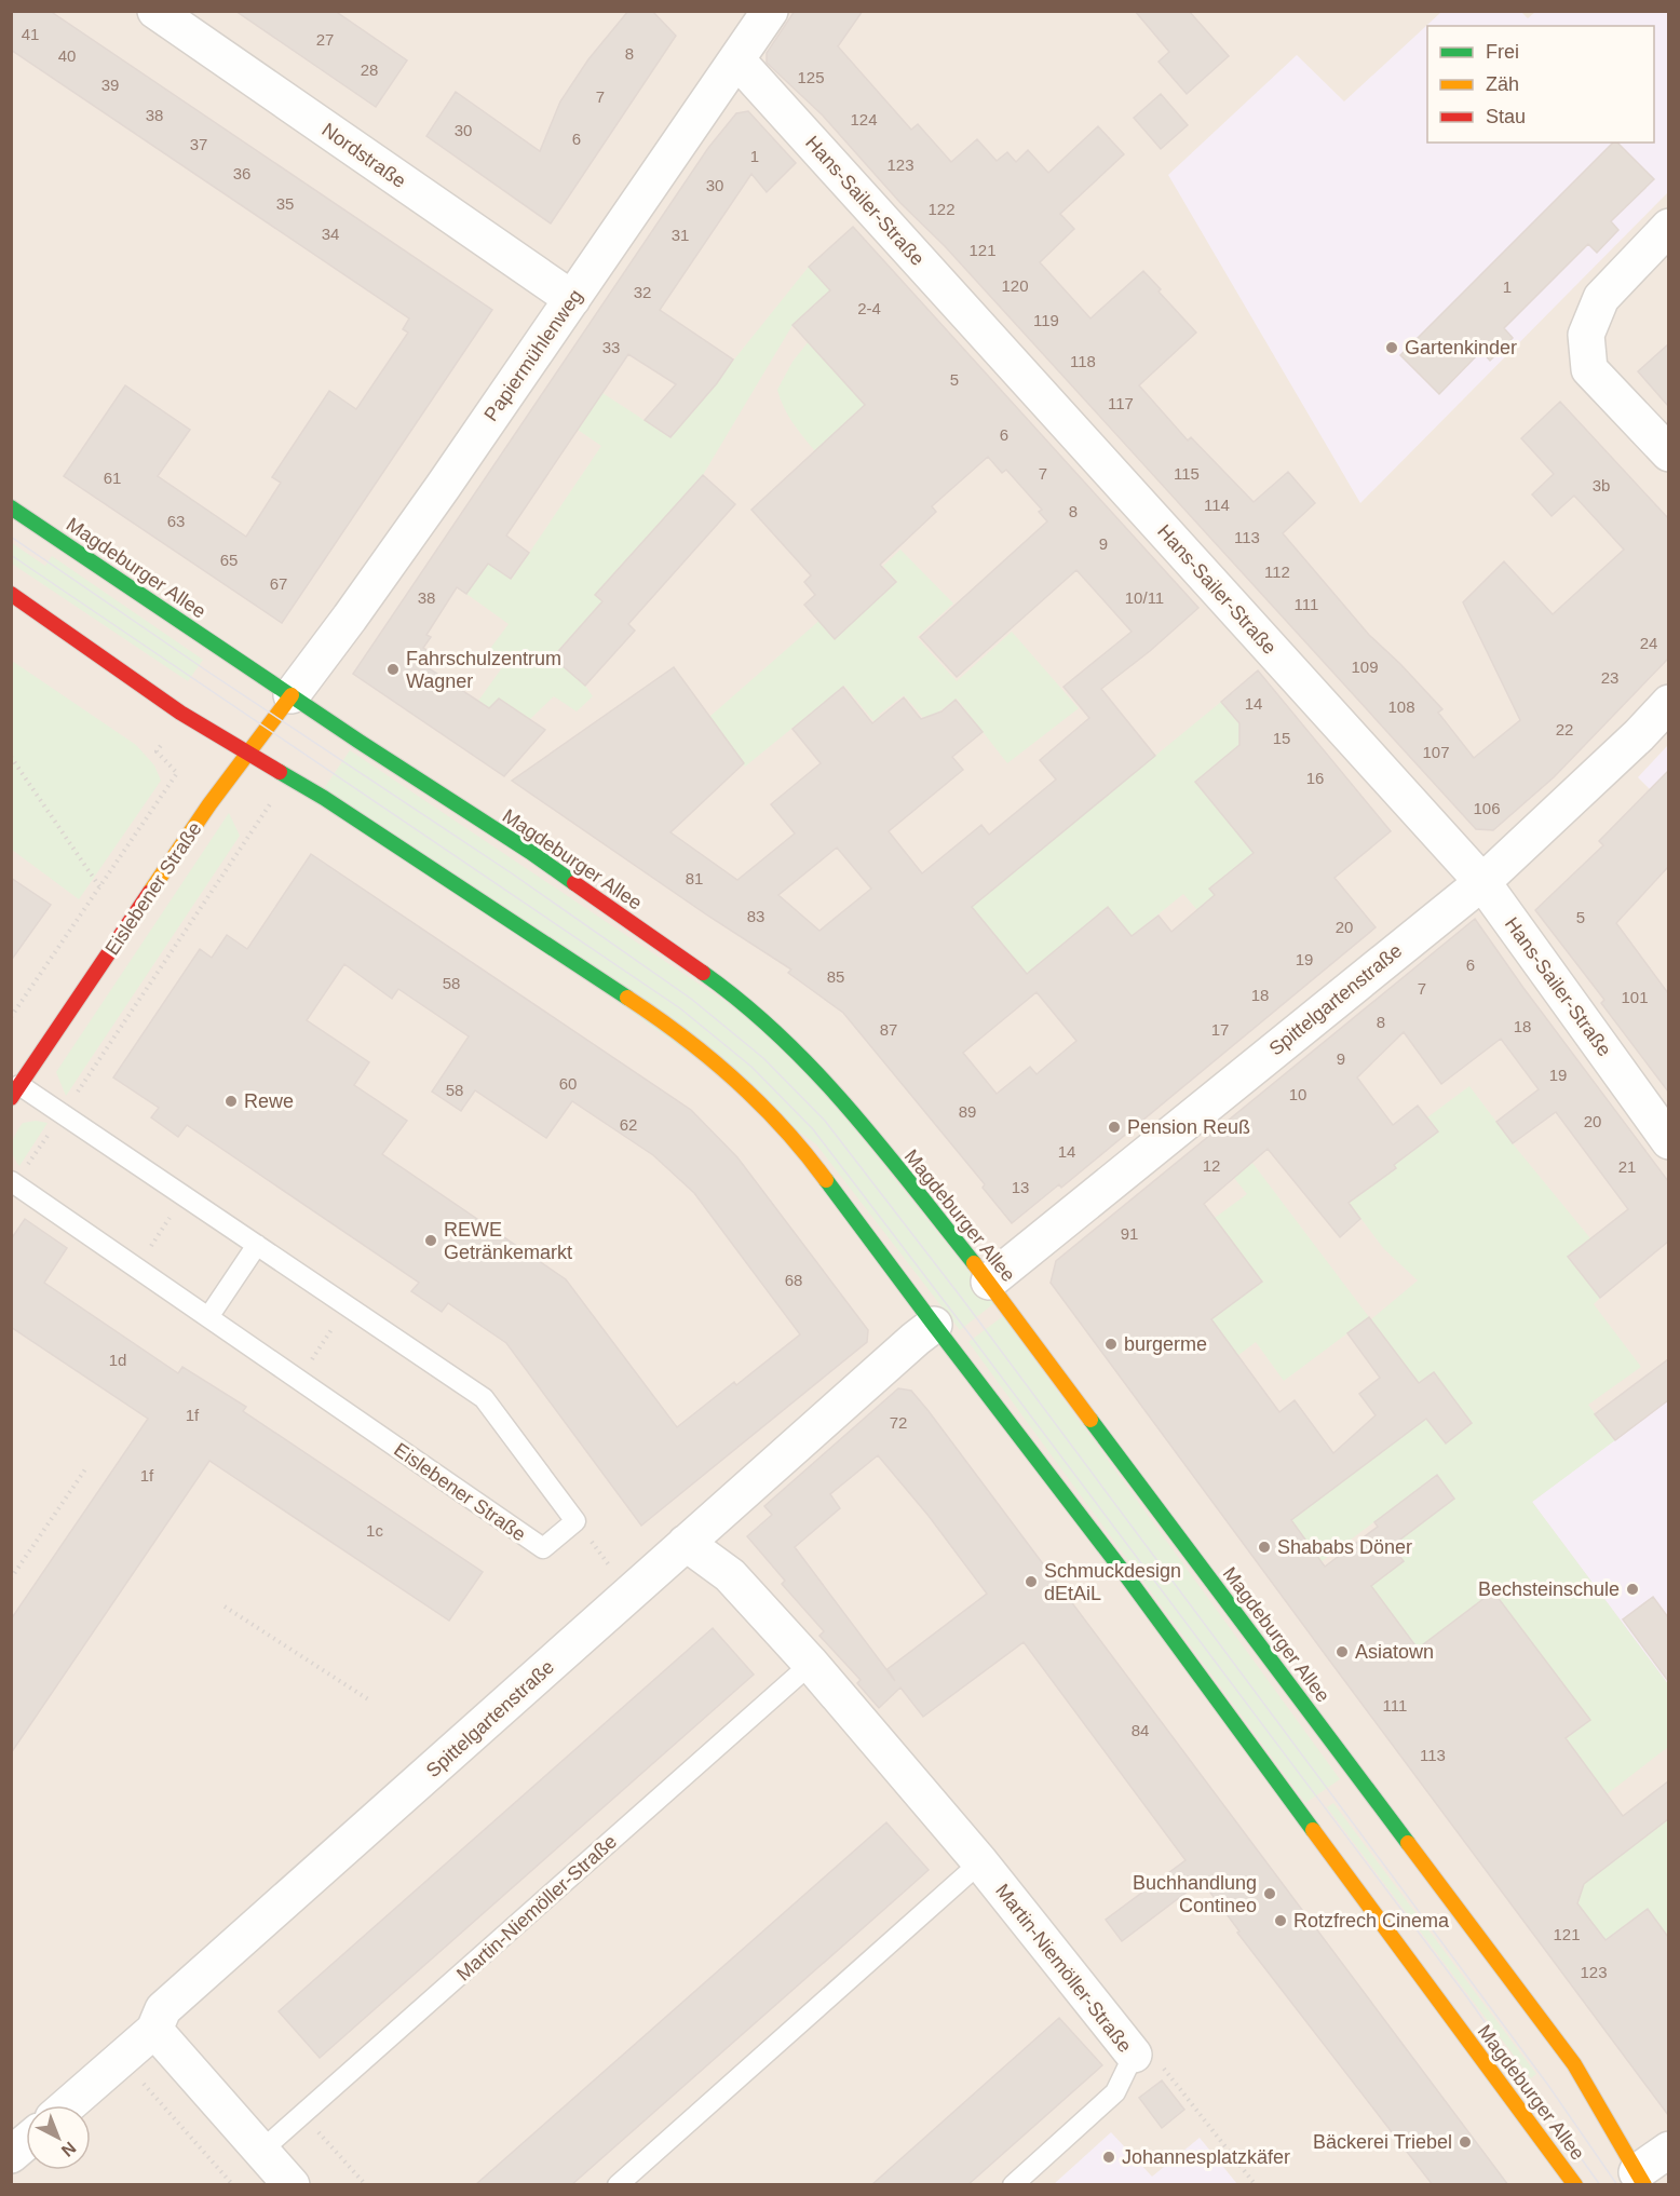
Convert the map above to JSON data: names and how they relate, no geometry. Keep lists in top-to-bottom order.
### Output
{
  "streets": {
    "main road": ["Magdeburger Allee", "Eislebener Straße"],
    "street": [
      "Nordstraße",
      "Hans-Sailer-Straße",
      "Papiermühlenweg",
      "Spittelgartenstraße",
      "Martin-Niemöller-Straße"
    ]
  },
  "crossings": [
    ["Nordstraße", "Papiermühlenweg"],
    ["Hans-Sailer-Straße", "Papiermühlenweg"],
    ["Hans-Sailer-Straße", "Spittelgartenstraße"],
    ["Papiermühlenweg", "Magdeburger Allee"],
    ["Papiermühlenweg", "Eislebener Straße"],
    ["Magdeburger Allee", "Eislebener Straße"],
    ["Magdeburger Allee", "Spittelgartenstraße"],
    ["Spittelgartenstraße", "Martin-Niemöller-Straße"]
  ],
  "places": [
    "Gartenkinder",
    "Fahrschulzentrum Wagner",
    "Rewe",
    "Pension Reuß",
    "REWE Getränkemarkt",
    "burgerme",
    "Shababs Döner",
    "Schmuckdesign dEtAiL",
    "Bechsteinschule",
    "Asiatown",
    "Buchhandlung Contineo",
    "Rotzfrech Cinema",
    "Bäckerei Triebel",
    "Johannesplatzkäfer"
  ],
  "house_numbers": [
    "41",
    "27",
    "8",
    "40",
    "28",
    "125",
    "39",
    "7",
    "38",
    "124",
    "30",
    "6",
    "37",
    "1",
    "123",
    "36",
    "30",
    "35",
    "122",
    "34",
    "31",
    "121",
    "120",
    "1",
    "32",
    "2-4",
    "119",
    "33",
    "118",
    "5",
    "117",
    "6",
    "7",
    "115",
    "61",
    "3b",
    "114",
    "8",
    "63",
    "113",
    "9",
    "65",
    "112",
    "67",
    "38",
    "10/11",
    "111",
    "24",
    "109",
    "23",
    "14",
    "108",
    "22",
    "15",
    "107",
    "16",
    "106",
    "81",
    "83",
    "5",
    "20",
    "19",
    "6",
    "85",
    "58",
    "7",
    "18",
    "101",
    "8",
    "18",
    "87",
    "17",
    "9",
    "19",
    "60",
    "58",
    "10",
    "89",
    "20",
    "62",
    "14",
    "12",
    "21",
    "13",
    "91",
    "68",
    "1d",
    "1f",
    "72",
    "1f",
    "1c",
    "111",
    "84",
    "113",
    "121",
    "123"
  ],
  "legend": ["Frei", "Zäh", "Stau"],
  "north": "bottom right"
}
